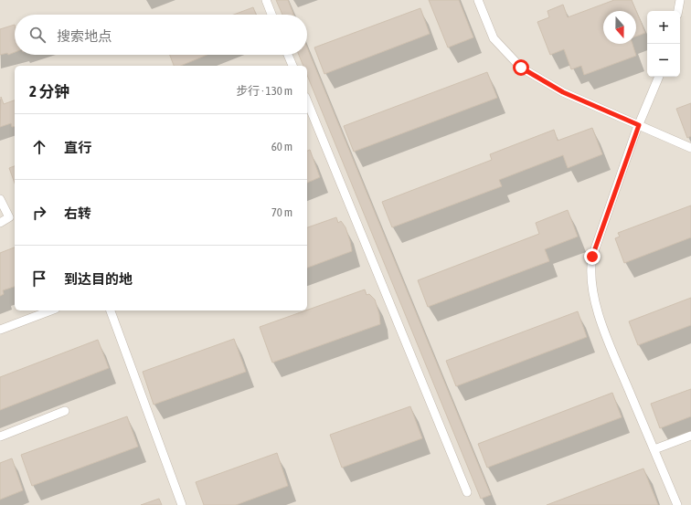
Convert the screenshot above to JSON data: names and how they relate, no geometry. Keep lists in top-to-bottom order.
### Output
{
  "north": "bottom",
  "page": {
    "map_buttons": ["+", "−"],
    "search": "搜索地点",
    "heading": ["2 分钟", "步行 · 130 m"],
    "list": [
      ["直行", "60 m"],
      ["右转", "70 m"],
      "到达目的地"
    ]
  }
}
